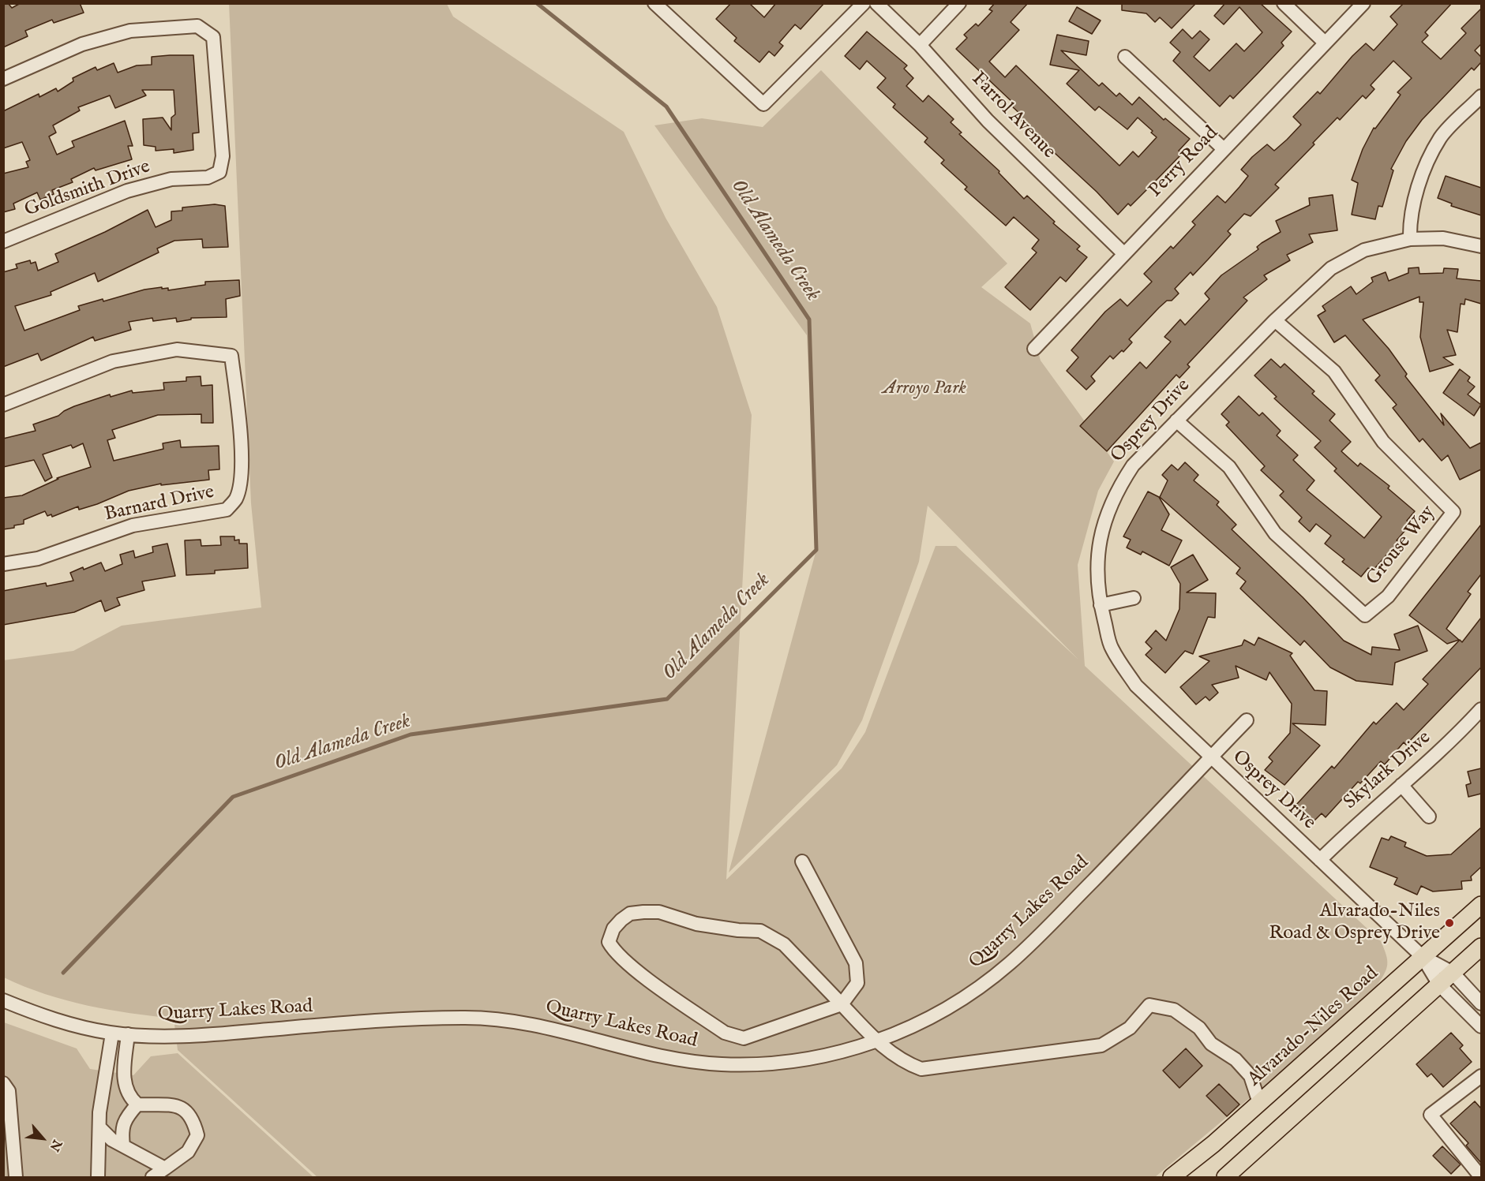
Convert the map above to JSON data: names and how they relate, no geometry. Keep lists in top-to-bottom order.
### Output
{
  "streets": {
    "main road": ["Alvarado-Niles Road"],
    "street": [
      "Farrol Avenue",
      "Perry Road",
      "Goldsmith Drive",
      "Osprey Drive",
      "Barnard Drive",
      "Grouse Way",
      "Skylark Drive",
      "Quarry Lakes Road"
    ]
  },
  "crossings": [
    ["Farrol Avenue", "Perry Road"],
    ["Osprey Drive", "Grouse Way"],
    ["Osprey Drive", "Skylark Drive"],
    ["Osprey Drive", "Quarry Lakes Road"],
    ["Osprey Drive", "Alvarado-Niles Road"]
  ],
  "water": ["Old Alameda Creek"],
  "parks": ["Arroyo Park"],
  "places": ["Alvarado-Niles Road & Osprey Drive"],
  "north": "bottom right"
}
